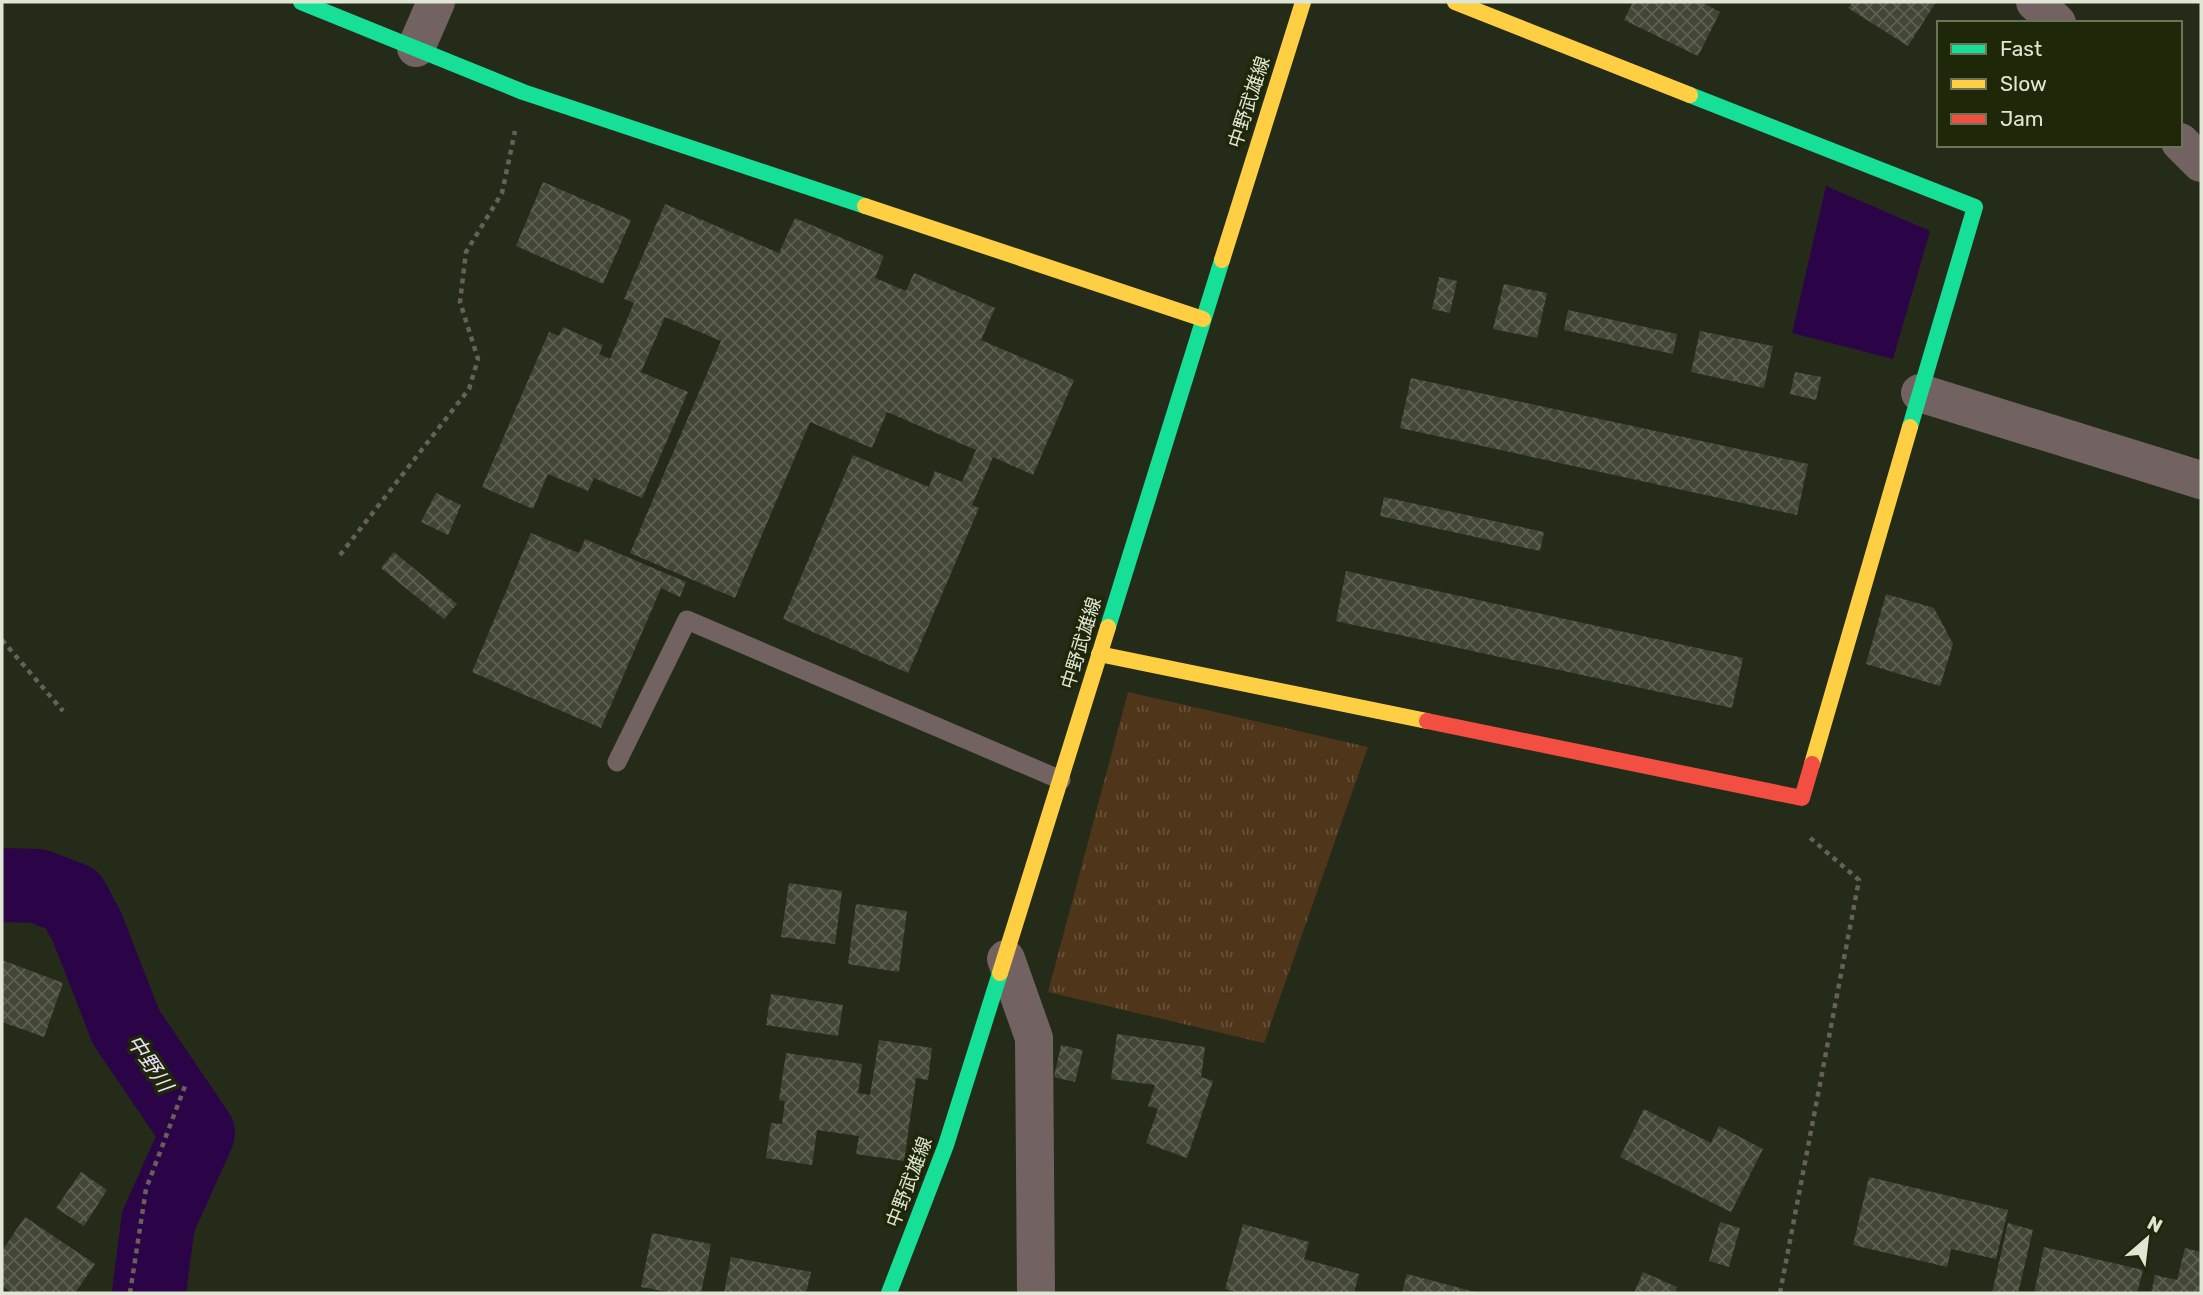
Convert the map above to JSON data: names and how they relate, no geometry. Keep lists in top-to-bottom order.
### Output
{
  "streets": {
    "street": ["中野武雄線"]
  },
  "water": ["中野川"],
  "legend": ["Fast", "Slow", "Jam"],
  "north": "top right"
}
